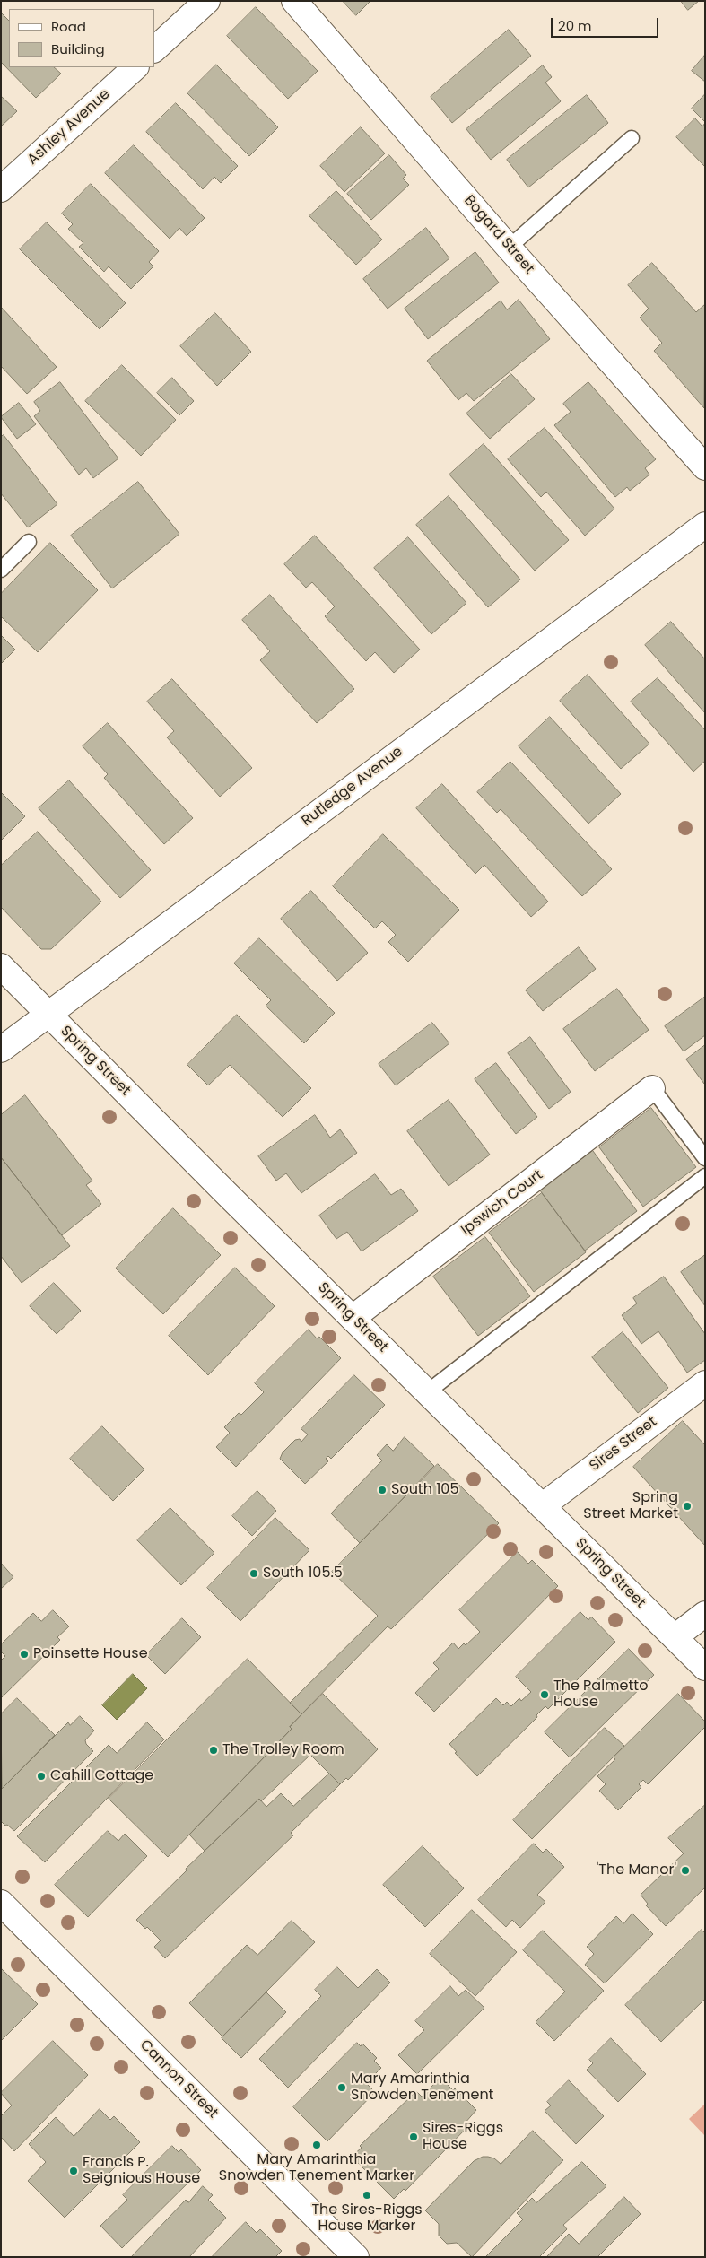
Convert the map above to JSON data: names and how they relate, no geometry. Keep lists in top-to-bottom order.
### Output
{
  "streets": {
    "main road": [
      "Ashley Avenue",
      "Bogard Street",
      "Rutledge Avenue",
      "Spring Street",
      "Ipswich Court",
      "Sires Street",
      "Cannon Street"
    ]
  },
  "crossings": [
    ["Rutledge Avenue", "Spring Street"],
    ["Spring Street", "Ipswich Court"],
    ["Spring Street", "Sires Street"]
  ],
  "places": [
    "South 105",
    "Spring Street Market",
    "South 105.5",
    "Poinsette House",
    "The Palmetto House",
    "The Trolley Room",
    "Cahill Cottage",
    "'The Manor'",
    "Mary Amarinthia Snowden Tenement",
    "Sires-Riggs House",
    "Mary Amarinthia Snowden Tenement Marker",
    "Francis P. Seignious House",
    "The Sires-Riggs House Marker"
  ],
  "legend": ["Road", "Building"],
  "scale_bar": "20 m"
}
